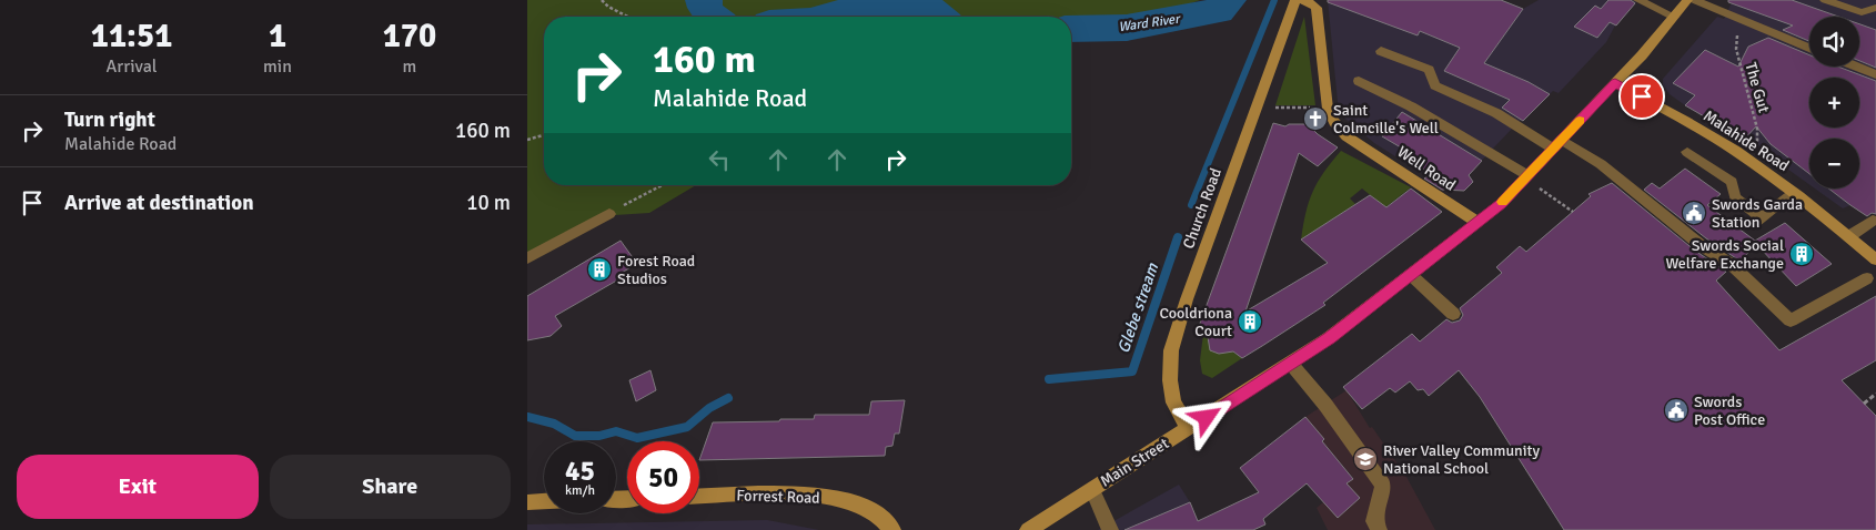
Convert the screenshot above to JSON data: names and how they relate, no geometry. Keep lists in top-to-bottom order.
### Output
{
  "streets": {
    "main road": [
      "Malahide Road",
      "Well Road",
      "Church Road",
      "Main Street",
      "Forrest Road"
    ],
    "path": ["The Gut"]
  },
  "crossings": [
    ["The Gut", "Malahide Road"],
    ["Malahide Road", "Main Street"],
    ["Well Road", "Church Road"],
    ["Well Road", "Main Street"],
    ["Church Road", "Main Street"]
  ],
  "water": ["Ward River", "Glebe stream"],
  "places": {
    "church": ["Saint Colmcille's Well"],
    "public building": ["Swords Garda Station", "Swords Post Office"],
    "building": ["Swords Social Welfare Exchange", "Forest Road Studios", "Cooldriona Court"],
    "school or university": ["River Valley Community National School"]
  },
  "page": {
    "eta": [
      "11:51",
      "Arrival",
      "1",
      "min",
      "170",
      "m"
    ],
    "map_buttons": ["+", "−"],
    "turn": ["160 m", "Malahide Road"],
    "list": [
      {
        "name": "Turn right",
        "note": "Malahide Road",
        "value": "160 m"
      },
      {
        "name": "Arrive at destination",
        "value": "10 m"
      }
    ],
    "speed": "45 km/h",
    "limit": "50",
    "buttons": ["Exit", "Share"]
  }
}
